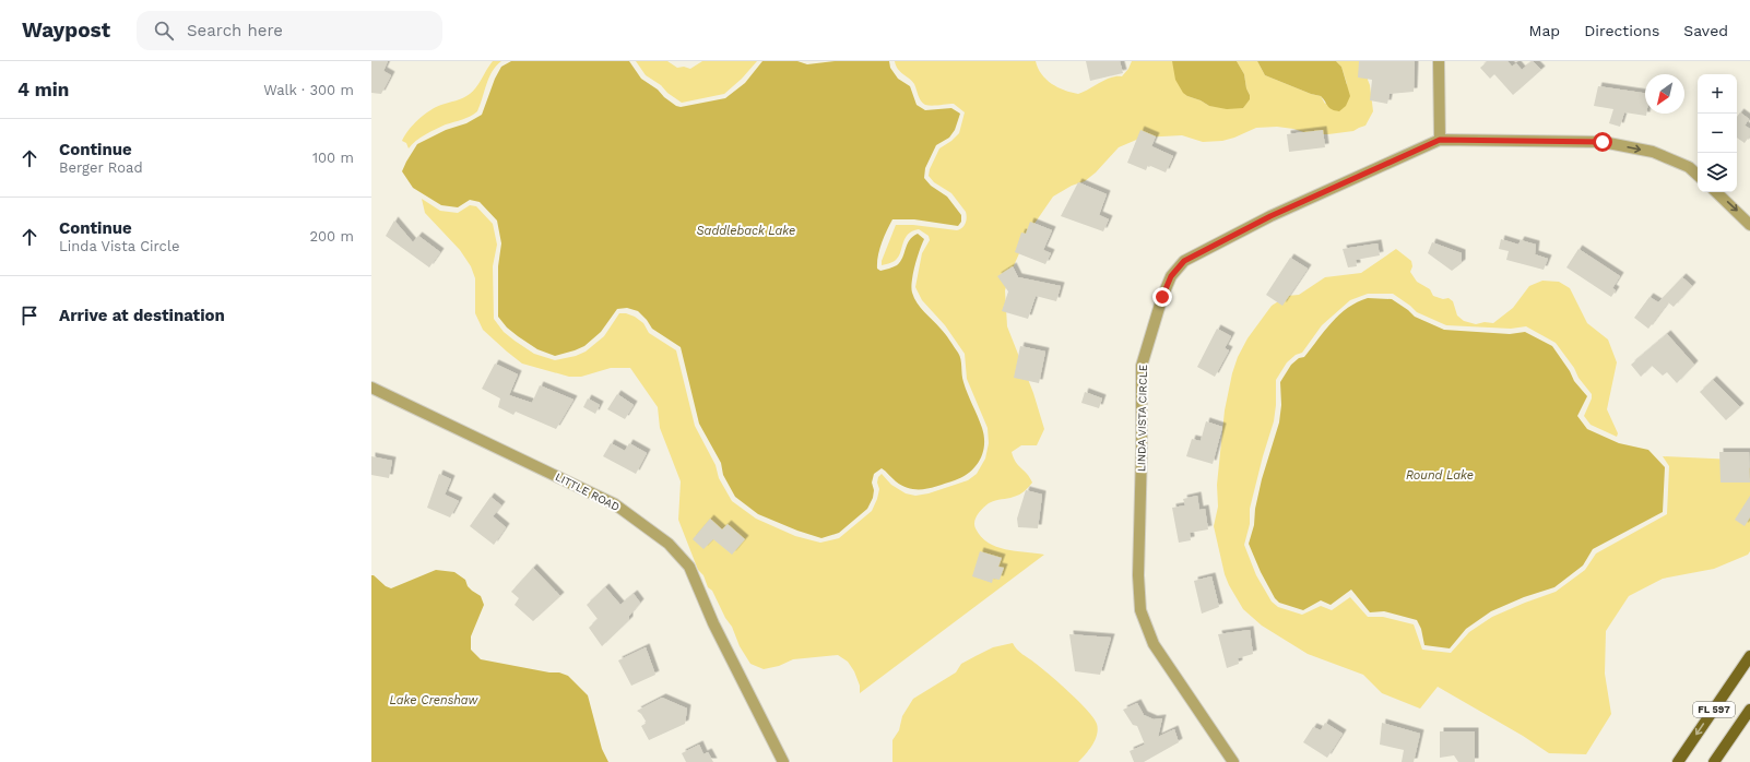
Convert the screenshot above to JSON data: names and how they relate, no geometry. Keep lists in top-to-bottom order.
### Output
{
  "streets": {
    "main road": ["FL 597"],
    "street": ["LINDA VISTA CIRCLE", "LITTLE ROAD"]
  },
  "water": ["Saddleback Lake", "Round Lake", "Lake Crenshaw"],
  "north": "bottom left",
  "page": {
    "header": "Waypost",
    "search": "Search here",
    "nav": ["Map", "Directions", "Saved"],
    "heading": ["4 min", "Walk · 300 m"],
    "map_buttons": ["+", "−"],
    "list": [
      ["Continue", "Berger Road", "100 m"],
      ["Continue", "Linda Vista Circle", "200 m"],
      "Arrive at destination"
    ]
  }
}
